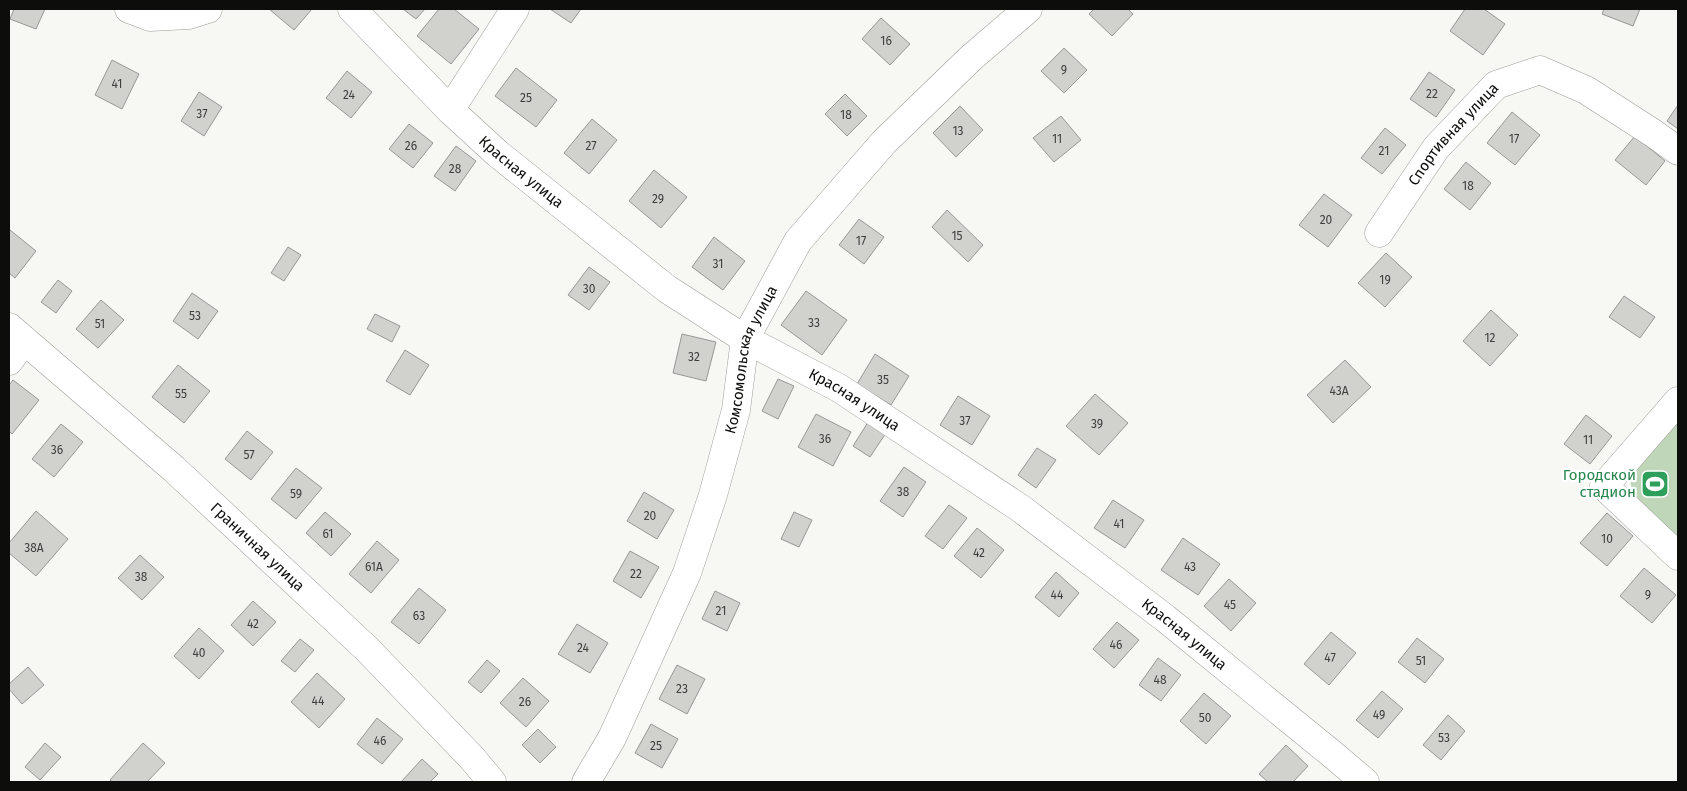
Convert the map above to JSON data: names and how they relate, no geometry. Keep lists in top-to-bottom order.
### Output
{
  "streets": {
    "street": [
      "Спортивная улица",
      "Красная улица",
      "Комсомольская улица",
      "Граничная улица"
    ]
  },
  "crossings": [
    ["Красная улица", "Комсомольская улица"]
  ],
  "places": {
    "sports": ["Городской стадион"]
  },
  "house_numbers": [
    "16",
    "9",
    "41",
    "22",
    "24",
    "25",
    "37",
    "18",
    "13",
    "11",
    "17",
    "26",
    "27",
    "21",
    "28",
    "18",
    "29",
    "20",
    "15",
    "17",
    "31",
    "19",
    "30",
    "53",
    "33",
    "51",
    "12",
    "32",
    "35",
    "43А",
    "55",
    "37",
    "39",
    "36",
    "11",
    "36",
    "57",
    "38",
    "59",
    "20",
    "41",
    "61",
    "10",
    "38А",
    "42",
    "61А",
    "43",
    "22",
    "38",
    "44",
    "9",
    "45",
    "21",
    "63",
    "42",
    "46",
    "24",
    "40",
    "47",
    "51",
    "48",
    "23",
    "44",
    "26",
    "49",
    "50",
    "53",
    "46",
    "25"
  ]
}
